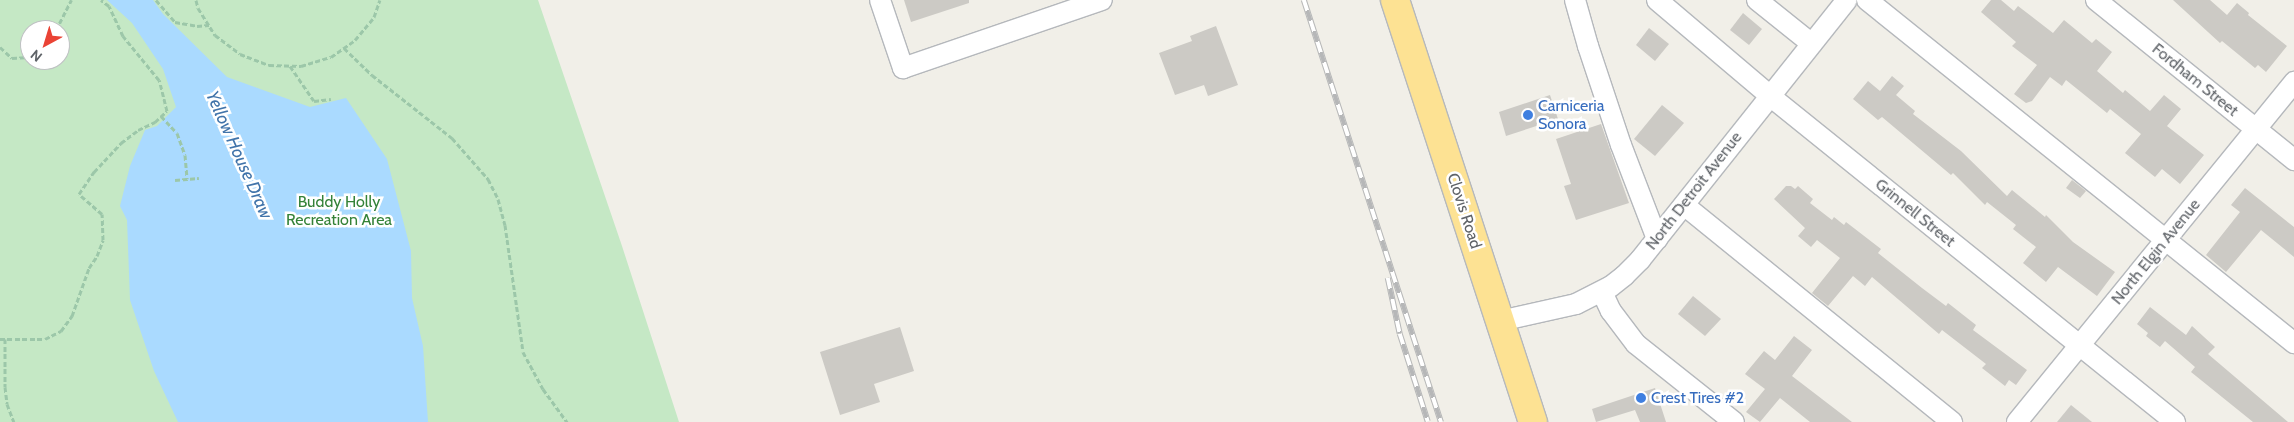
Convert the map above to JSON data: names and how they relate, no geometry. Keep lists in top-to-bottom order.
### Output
{
  "streets": {
    "highway": ["Clovis Road"],
    "street": [
      "Fordham Street",
      "North Detroit Avenue",
      "Grinnell Street",
      "North Elgin Avenue"
    ]
  },
  "crossings": [
    ["Fordham Street", "North Elgin Avenue"],
    ["North Detroit Avenue", "Clovis Road"],
    ["North Detroit Avenue", "Grinnell Street"],
    ["Grinnell Street", "North Elgin Avenue"]
  ],
  "water": ["Yellow House Draw"],
  "parks": ["Buddy Holly Recreation Area"],
  "places": ["Carniceria Sonora", "Crest Tires #2"],
  "north": "bottom left"
}
